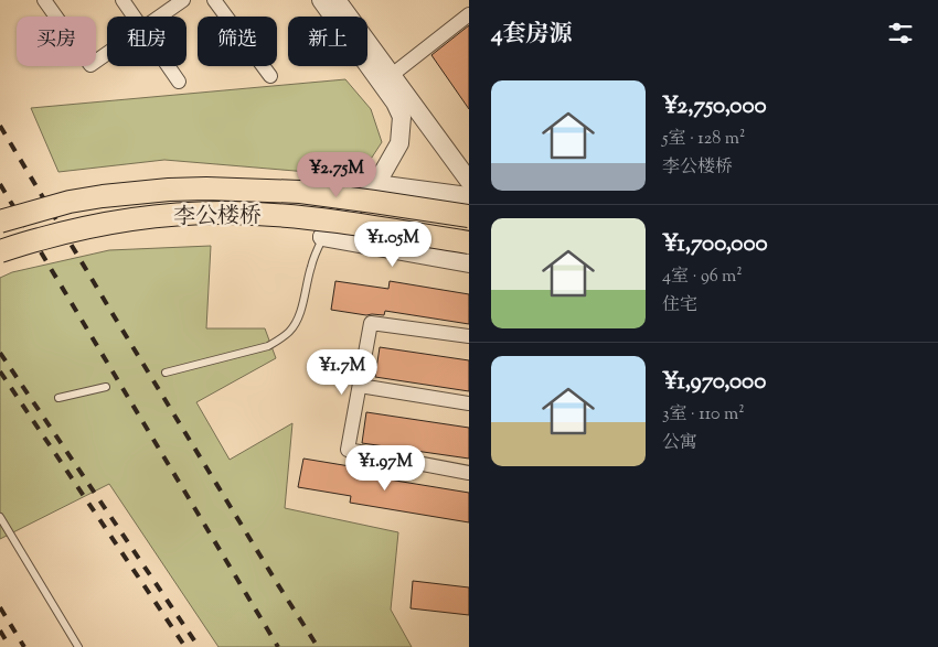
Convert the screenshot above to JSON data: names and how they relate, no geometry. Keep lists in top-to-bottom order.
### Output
{
  "streets": {
    "main road": ["李公楼桥"]
  },
  "page": {
    "heading": "4套房源",
    "chip": [
      "买房",
      "租房",
      "筛选",
      "新上"
    ],
    "list": [
      {
        "name": "¥2,750,000",
        "note": "5室 · 128 m² · 李公楼桥"
      },
      {
        "name": "¥1,700,000",
        "note": "4室 · 96 m² · 住宅"
      },
      {
        "name": "¥1,970,000",
        "note": "3室 · 110 m² · 公寓"
      }
    ],
    "price": [
      "¥2.75M",
      "¥1.05M",
      "¥1.7M",
      "¥1.97M"
    ]
  }
}
